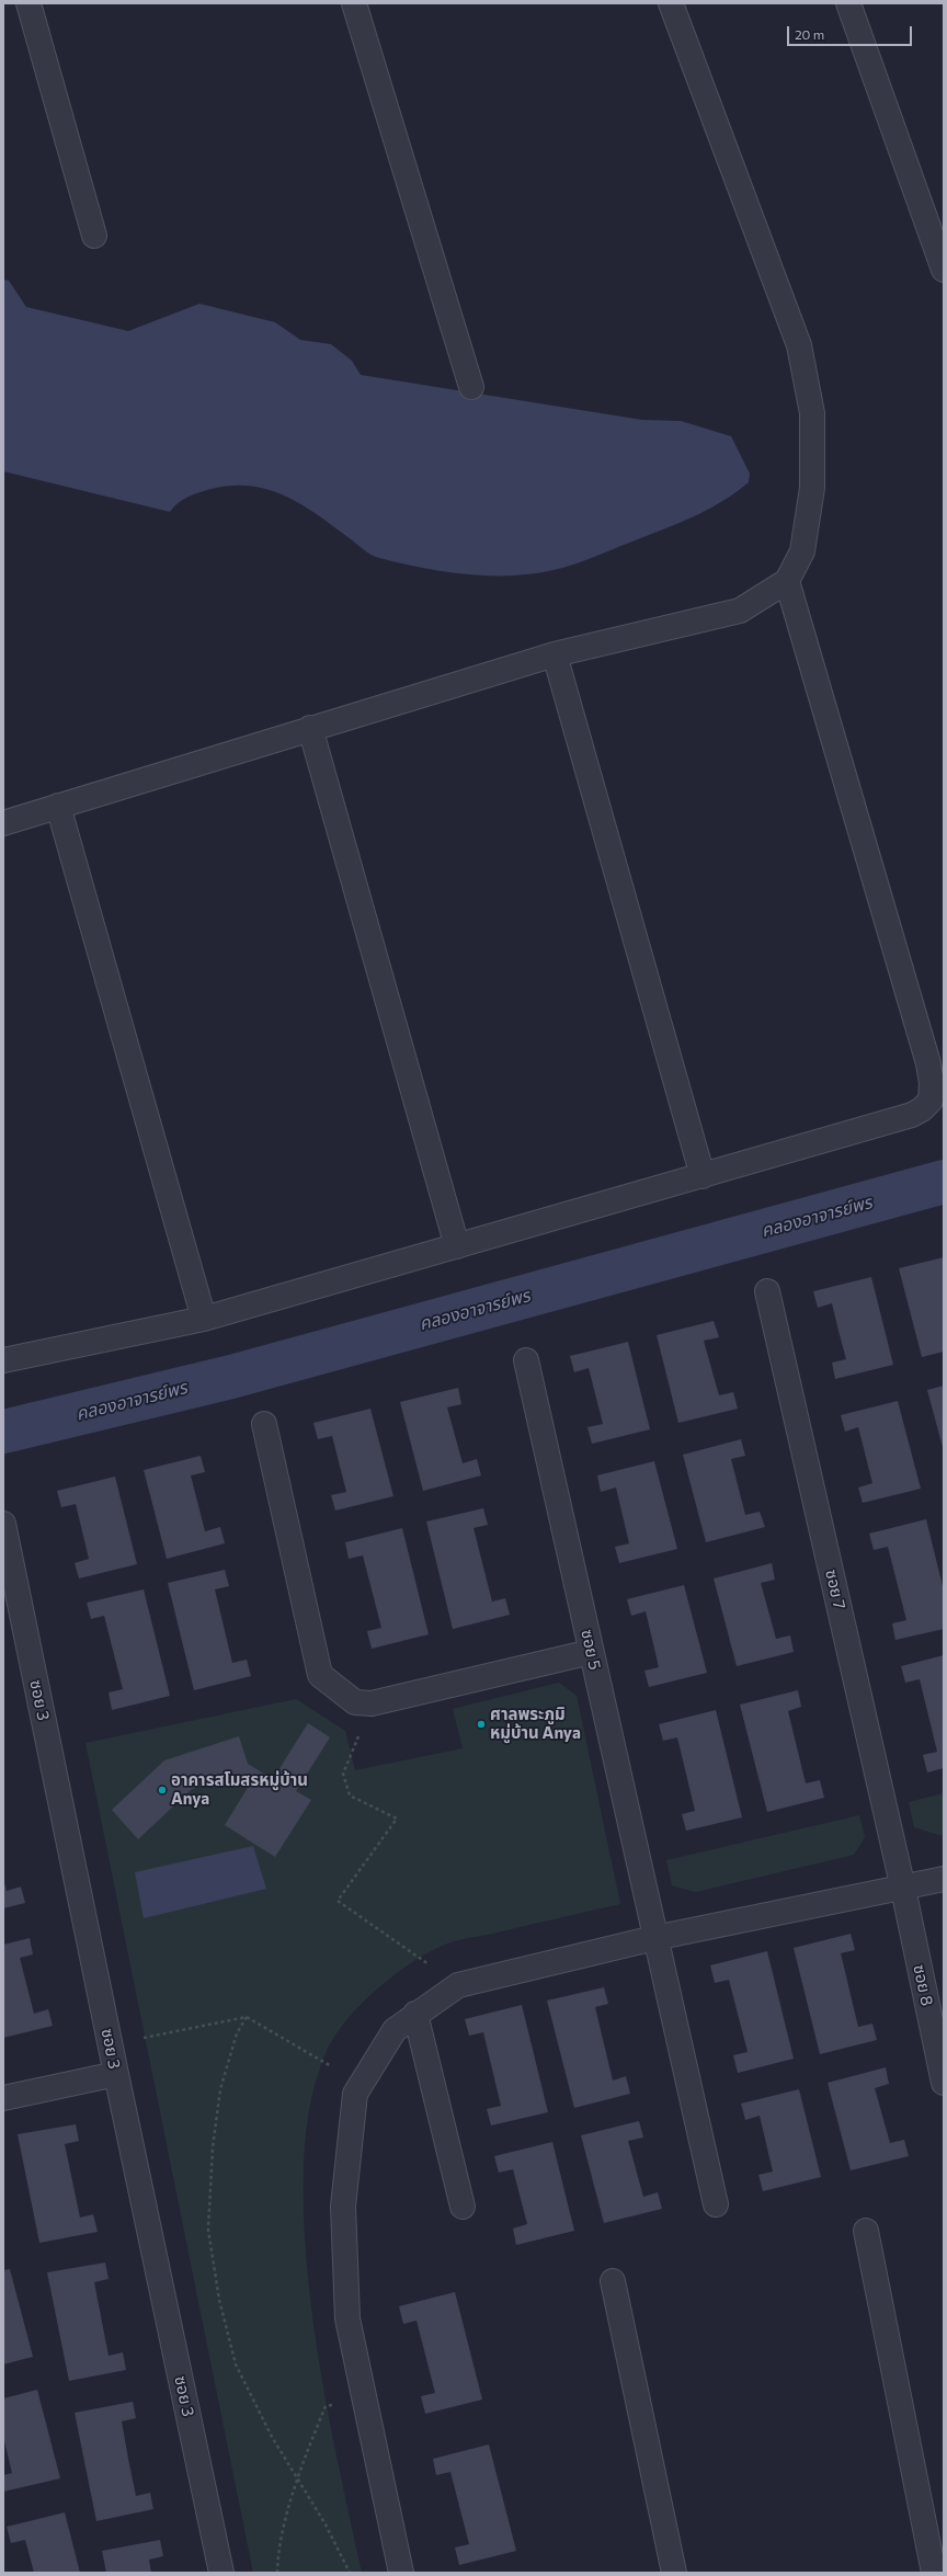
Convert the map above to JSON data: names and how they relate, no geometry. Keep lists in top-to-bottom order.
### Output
{
  "streets": {
    "street": [
      "ซอย 7",
      "ซอย 5",
      "ซอย 3",
      "ซอย 8"
    ]
  },
  "crossings": [
    ["ซอย 7", "ซอย 8"]
  ],
  "water": ["คลองอาจารย์พร"],
  "places": ["ศาลพระภูมิ หมู่บ้าน Anya", "อาคารสโมสรหมู่บ้าน Anya"],
  "scale_bar": "20 m"
}
